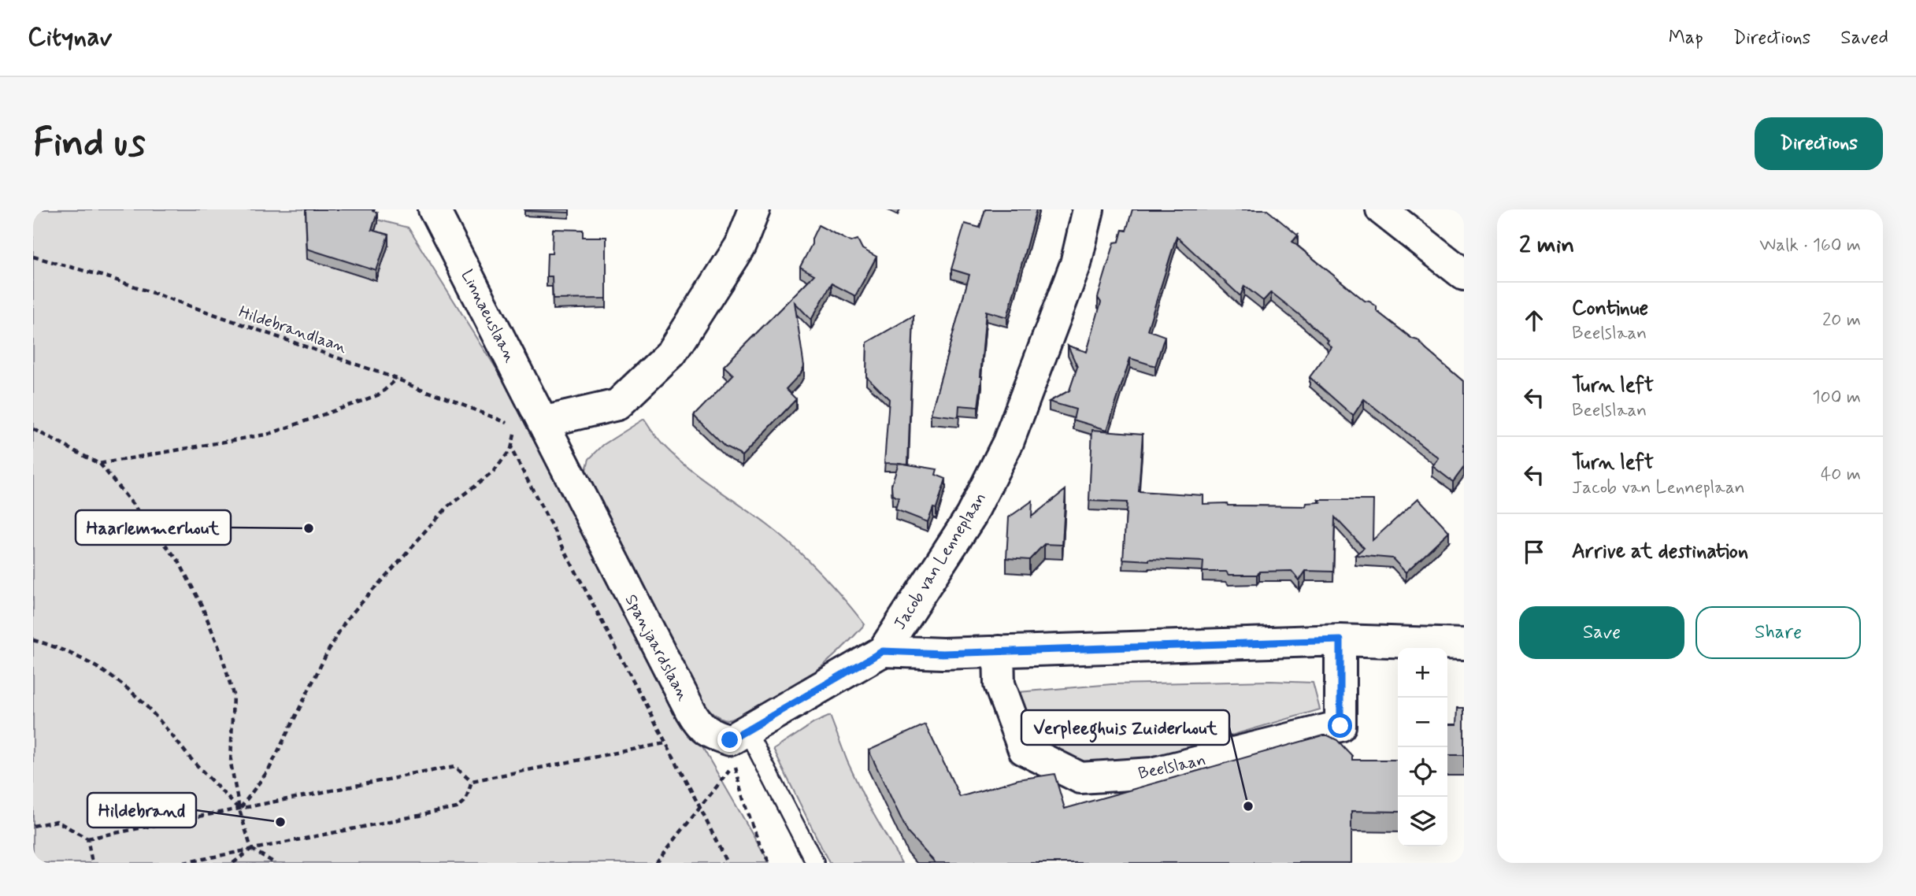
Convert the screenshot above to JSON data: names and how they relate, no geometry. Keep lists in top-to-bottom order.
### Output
{
  "streets": {
    "street": [
      "Linnaeuslaan",
      "Jacob van Lenneplaan",
      "Spanjaardslaan",
      "Beelslaan"
    ],
    "path": ["Hildebrandlaan"]
  },
  "crossings": [
    ["Linnaeuslaan", "Hildebrandlaan"],
    ["Linnaeuslaan", "Spanjaardslaan"],
    ["Hildebrandlaan", "Spanjaardslaan"],
    ["Jacob van Lenneplaan", "Spanjaardslaan"]
  ],
  "places": ["Haarlemmerhout", "Verpleeghuis Zuiderhout", "Hildebrand"],
  "page": {
    "header": "Citynav",
    "nav": ["Map", "Directions", "Saved"],
    "buttons": [
      "Directions",
      ["Save", "Share"]
    ],
    "title": "Find us",
    "heading": ["2 min", "Walk · 160 m"],
    "list": [
      ["Continue", "Beelslaan", "20 m"],
      ["Turn left", "Beelslaan", "100 m"],
      ["Turn left", "Jacob van Lenneplaan", "40 m"],
      "Arrive at destination"
    ],
    "map_buttons": ["+", "−"]
  }
}
